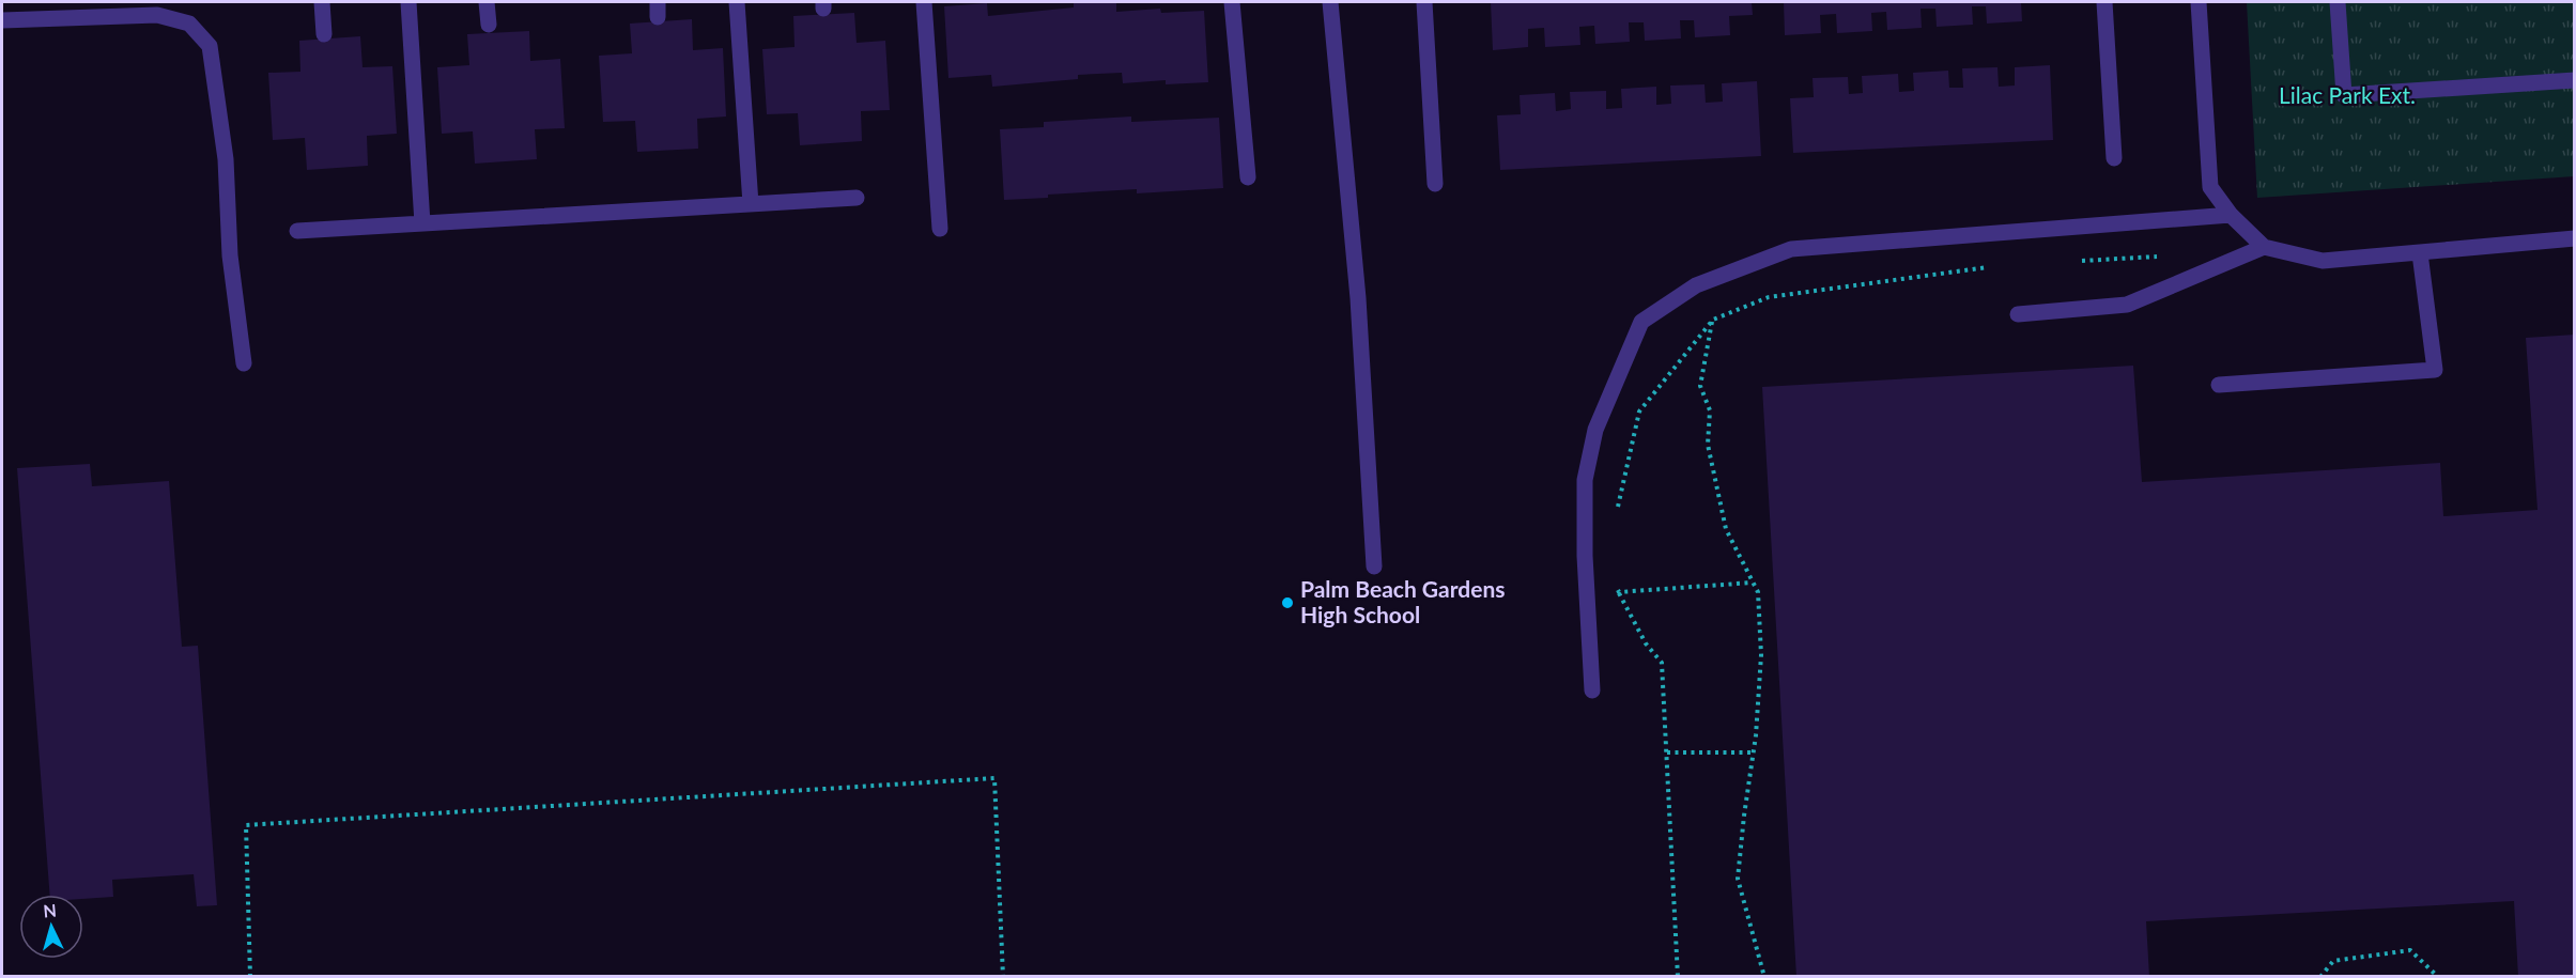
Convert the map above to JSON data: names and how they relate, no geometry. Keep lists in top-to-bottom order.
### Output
{
  "parks": ["Lilac Park Ext."],
  "places": ["Palm Beach Gardens High School"],
  "north": "top"
}
